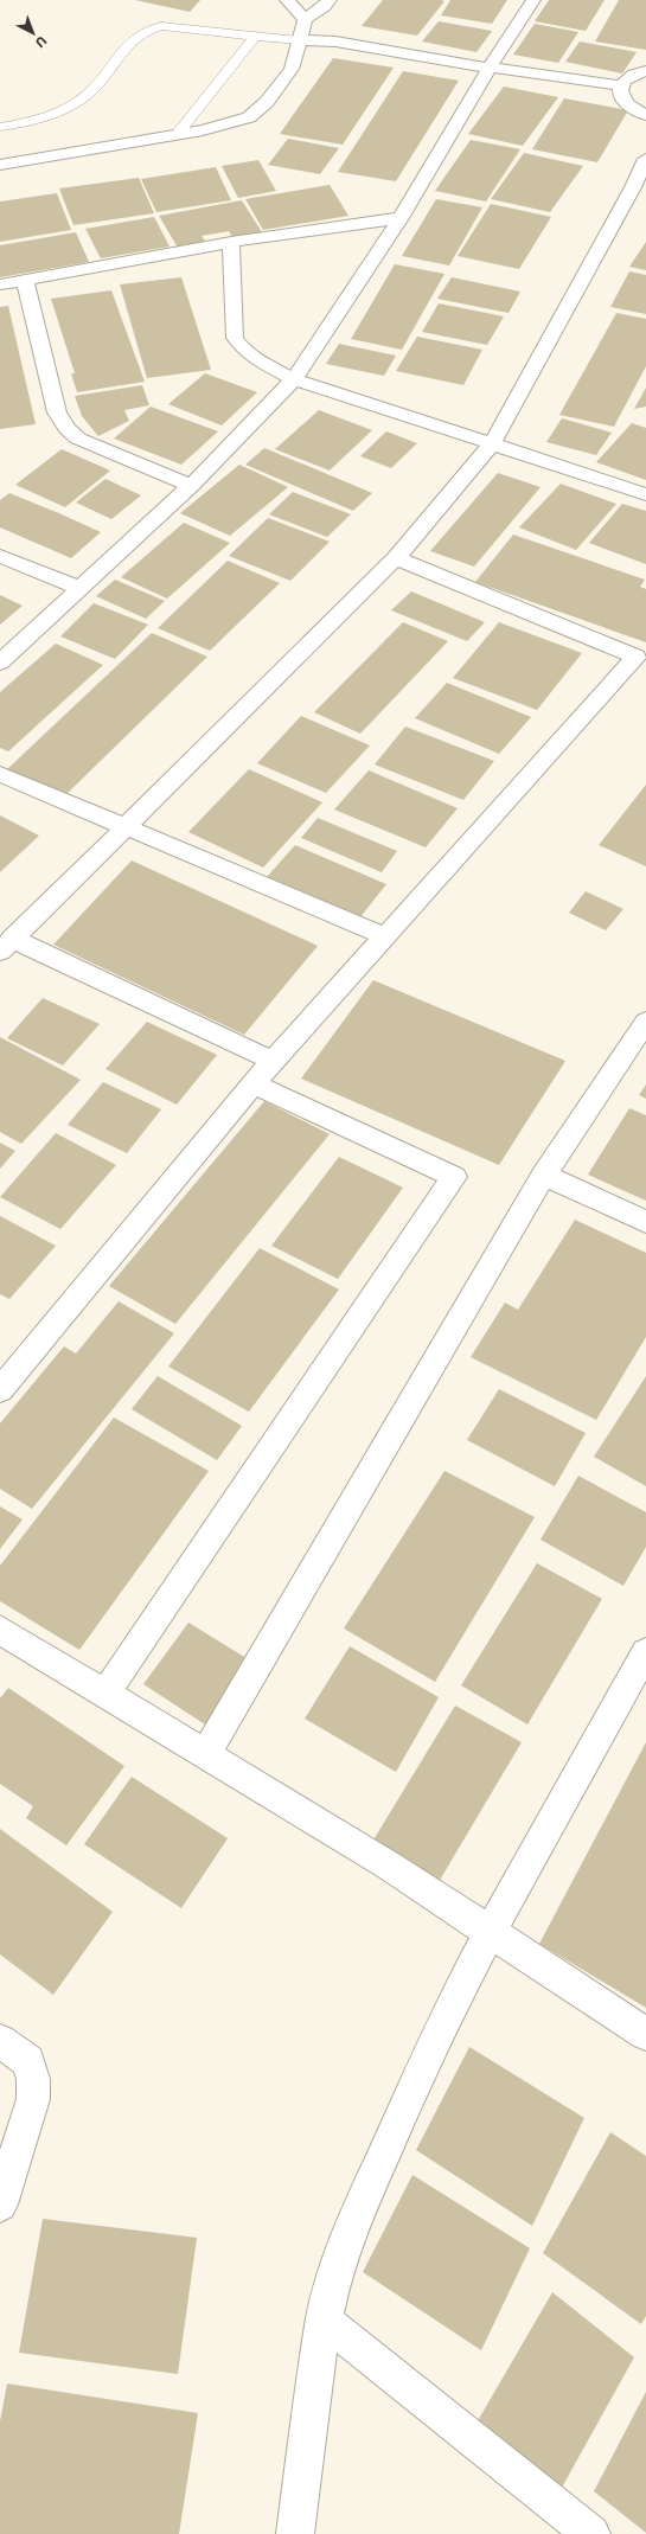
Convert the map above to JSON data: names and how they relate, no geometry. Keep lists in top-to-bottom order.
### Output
{
  "north": "bottom right"
}
